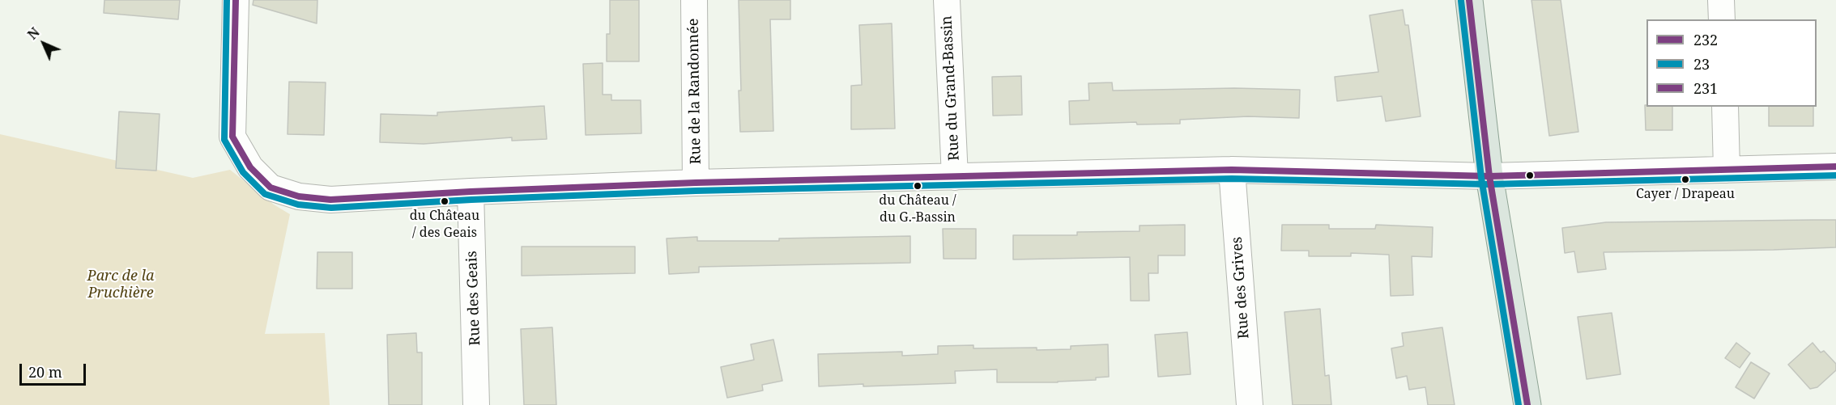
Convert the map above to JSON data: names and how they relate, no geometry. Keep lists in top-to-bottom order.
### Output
{
  "streets": {
    "street": [
      "Rue du Grand-Bassin",
      "Rue de la Randonnée",
      "Rue des Grives",
      "Rue des Geais"
    ]
  },
  "parks": ["Parc de la Pruchière"],
  "places": ["Cayer / Drapeau", "du Château / du G.-Bassin", "du Château / des Geais"],
  "lines": ["transit line 232", "transit line 23", "transit line 231"],
  "legend": ["232", "23", "231"],
  "scale_bar": "20 m",
  "north": "top left"
}
